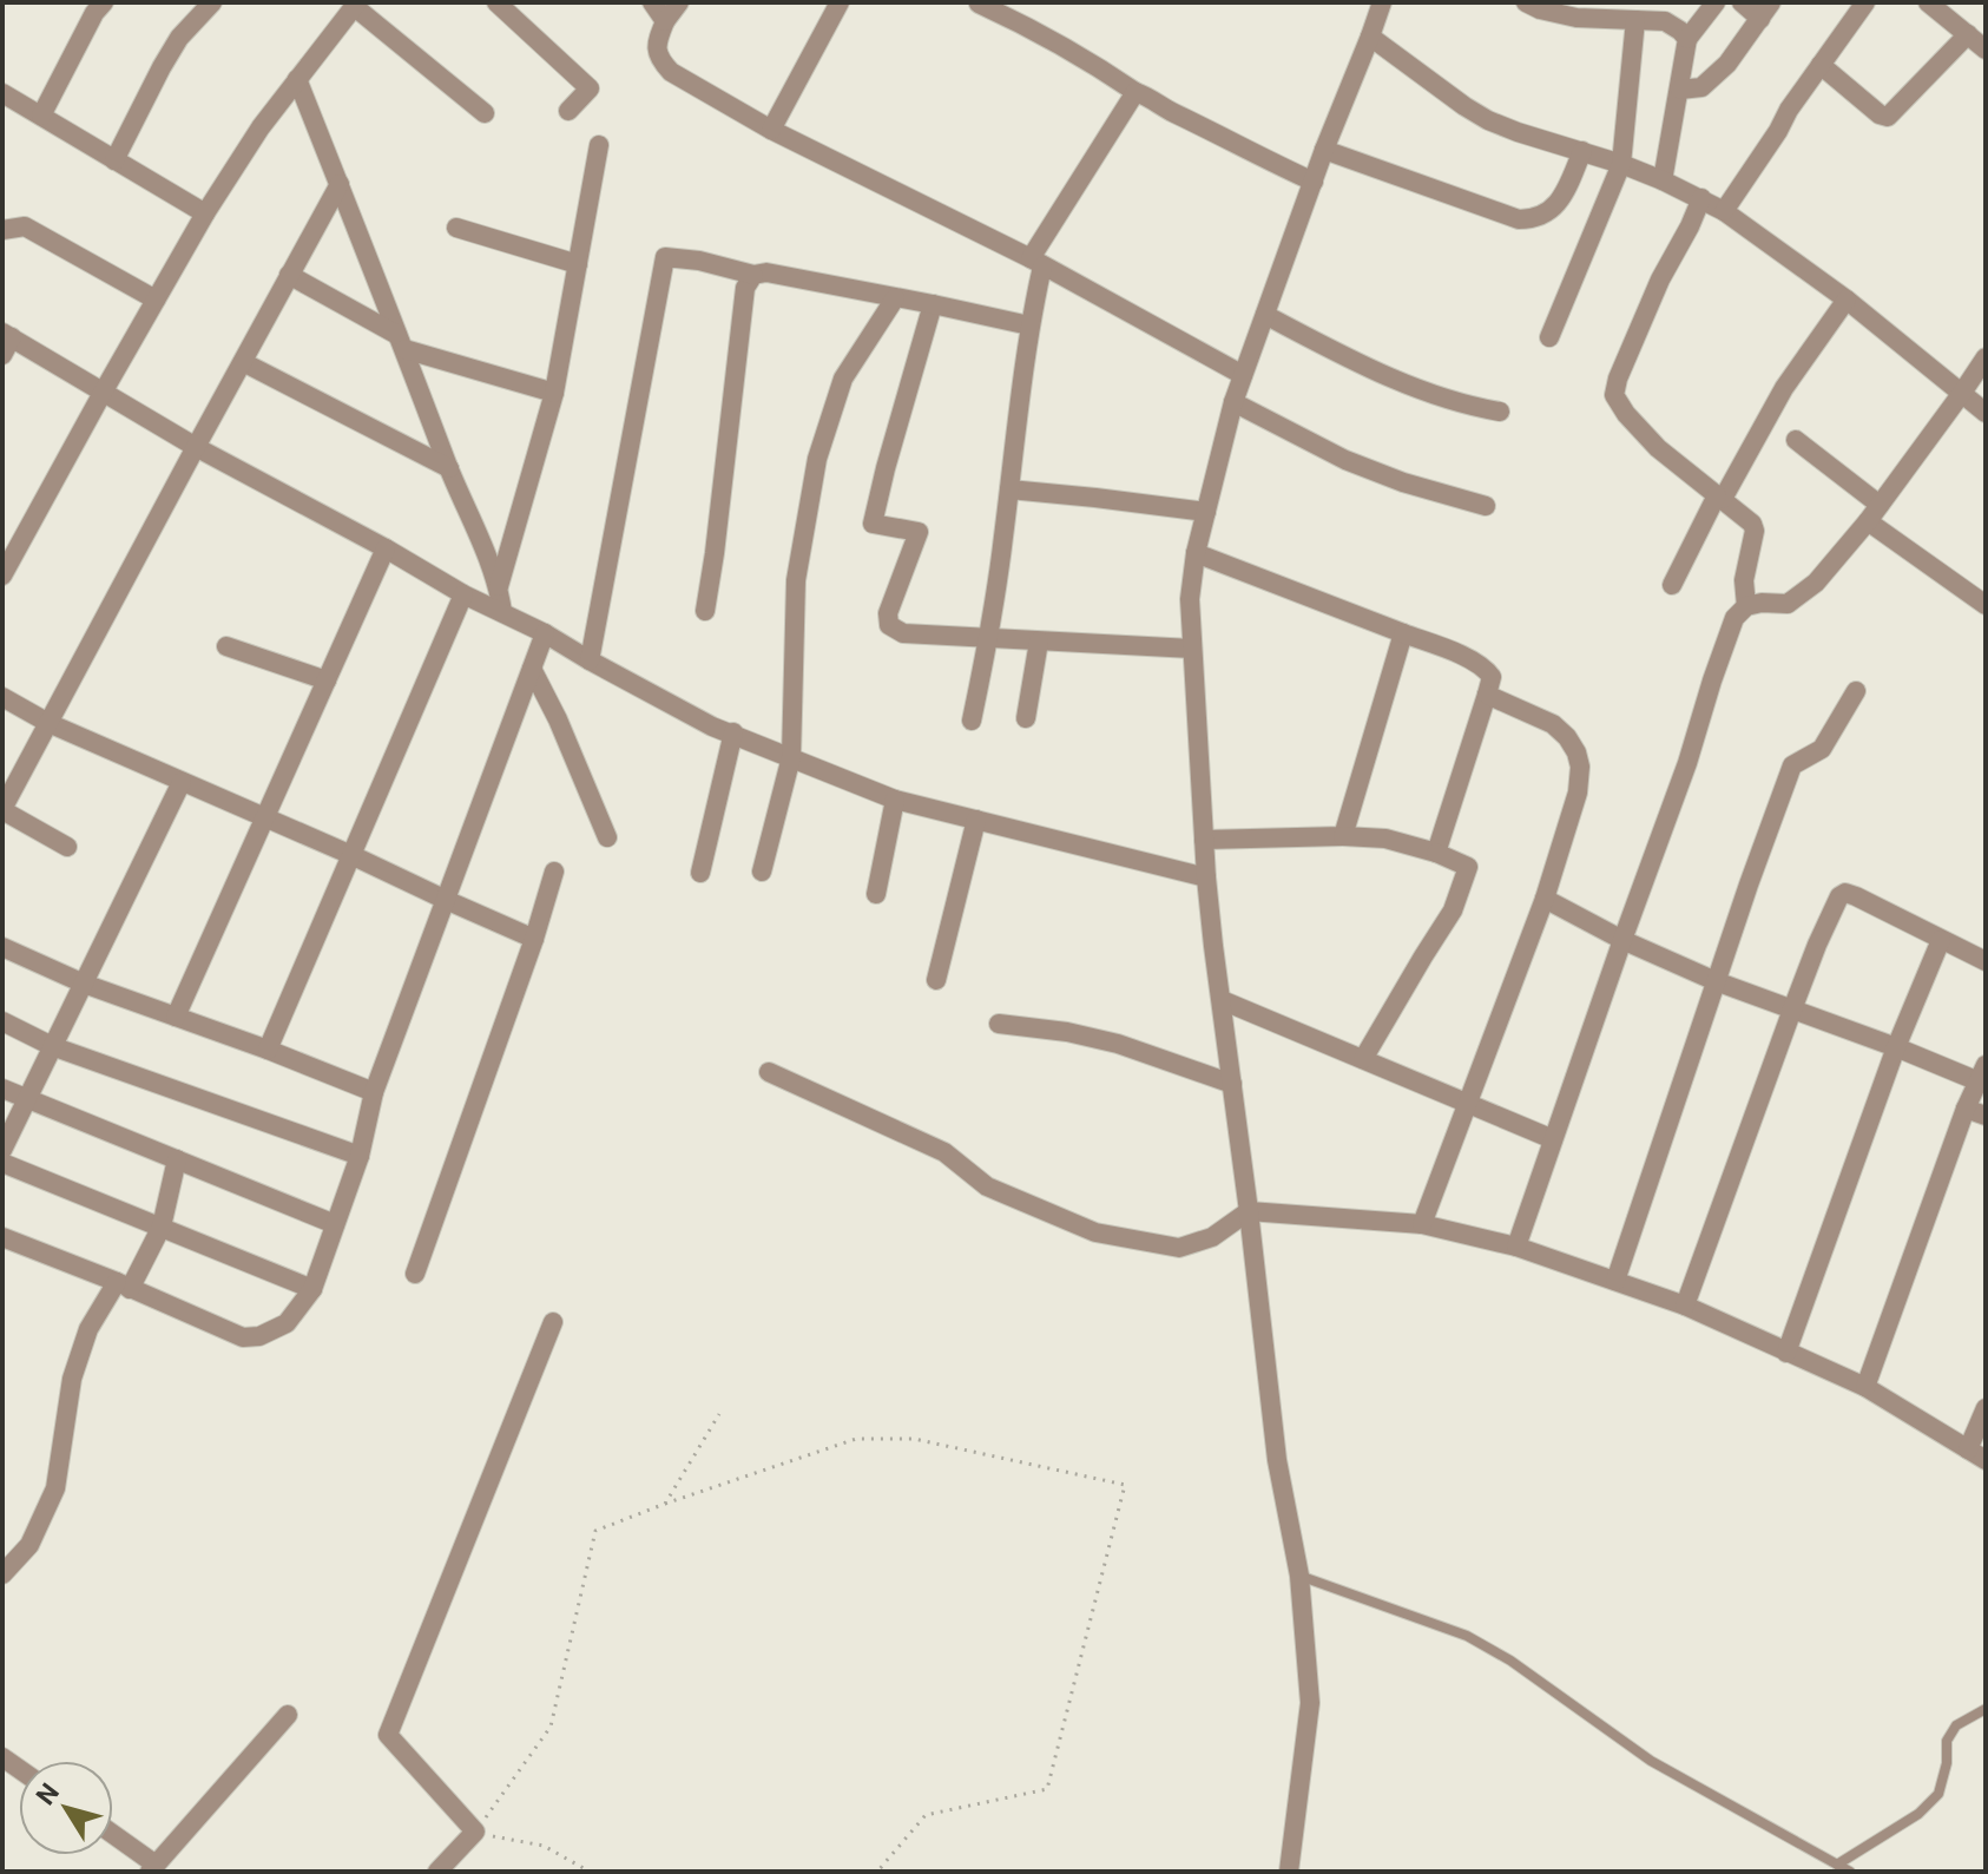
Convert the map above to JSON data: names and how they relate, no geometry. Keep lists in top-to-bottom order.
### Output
{
  "north": "top left"
}
